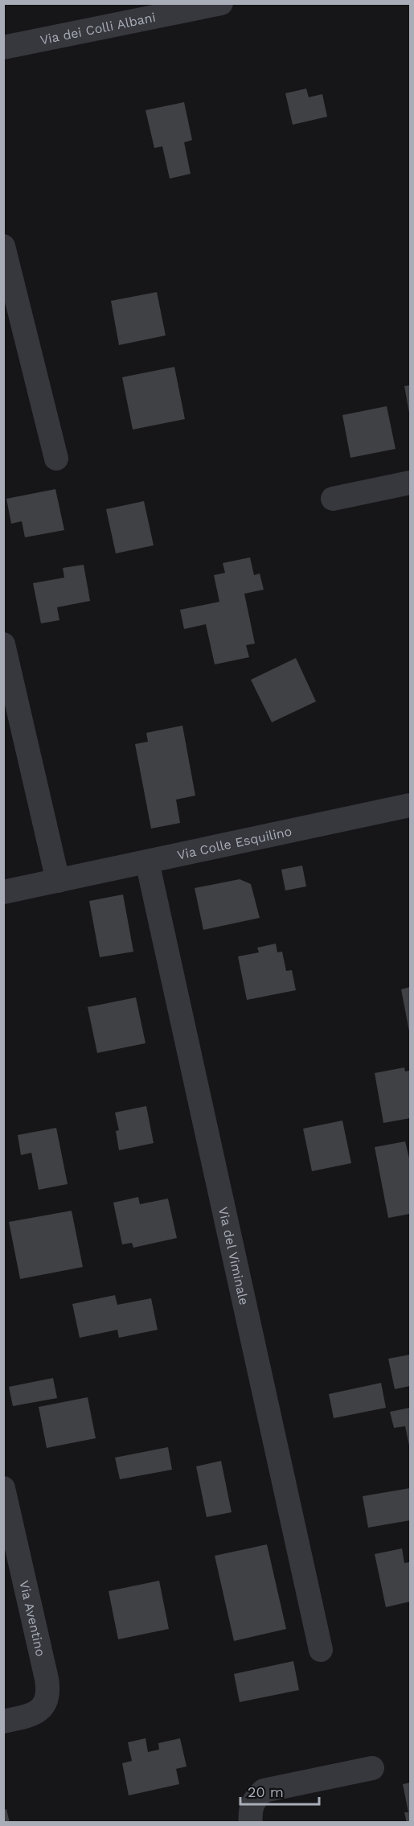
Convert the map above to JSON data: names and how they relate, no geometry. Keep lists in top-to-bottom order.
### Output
{
  "streets": {
    "street": [
      "Via dei Colli Albani",
      "Via Colle Esquilino",
      "Via del Viminale",
      "Via Aventino"
    ]
  },
  "crossings": [
    ["Via Colle Esquilino", "Via del Viminale"]
  ],
  "scale_bar": "20 m"
}
